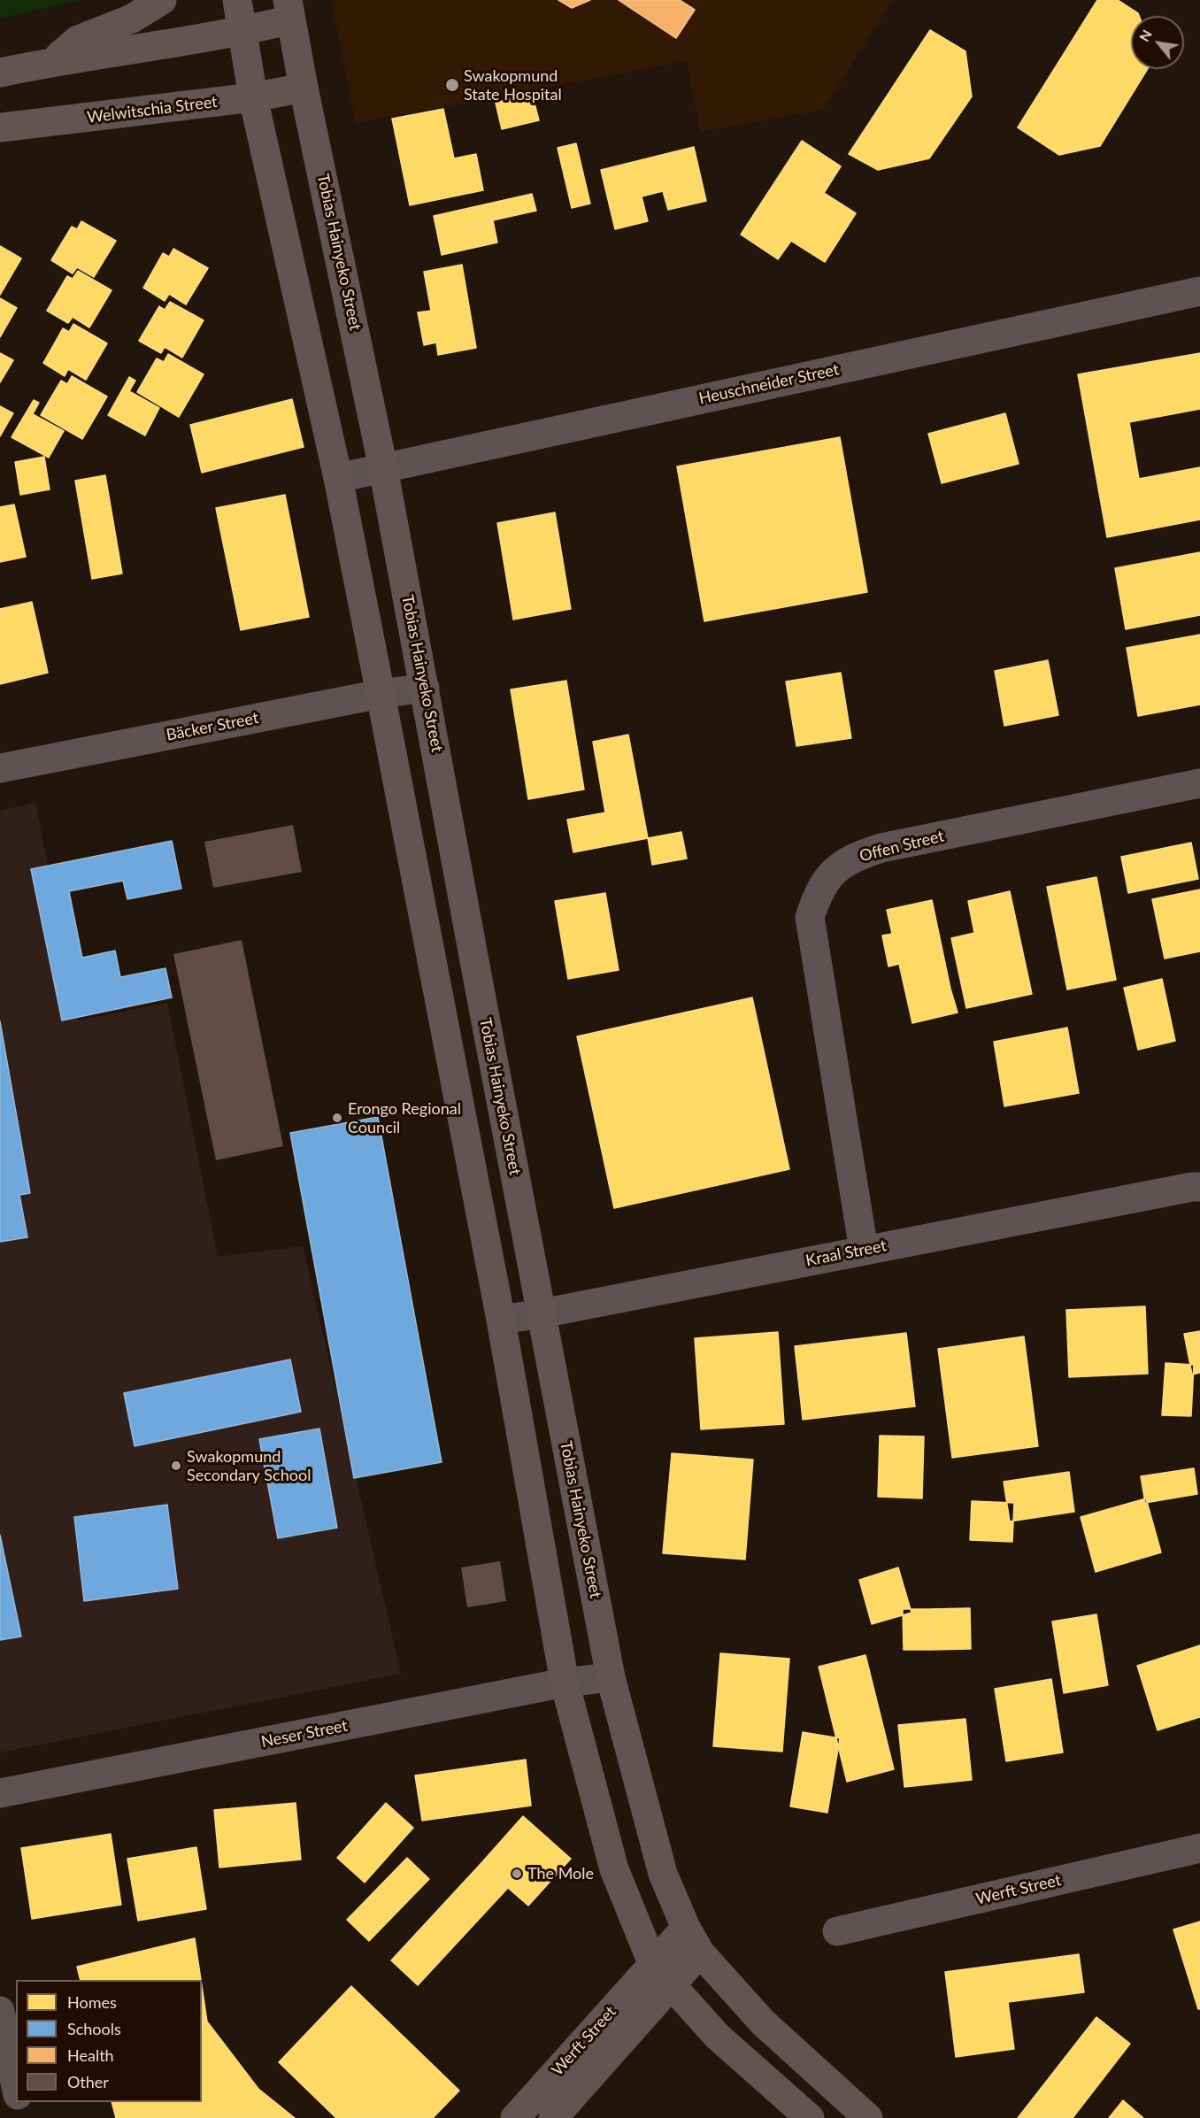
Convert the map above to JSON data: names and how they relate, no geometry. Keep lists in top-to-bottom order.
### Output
{
  "streets": {
    "street": [
      "Welwitschia Street",
      "Tobias Hainyeko Street",
      "Heuschneider Street",
      "Bäcker Street",
      "Offen Street",
      "Kraal Street",
      "Neser Street",
      "Werft Street"
    ]
  },
  "crossings": [
    ["Welwitschia Street", "Tobias Hainyeko Street"],
    ["Tobias Hainyeko Street", "Heuschneider Street"],
    ["Tobias Hainyeko Street", "Bäcker Street"],
    ["Tobias Hainyeko Street", "Kraal Street"],
    ["Tobias Hainyeko Street", "Neser Street"],
    ["Offen Street", "Kraal Street"]
  ],
  "places": [
    "Swakopmund State Hospital",
    "Erongo Regional Council",
    "Swakopmund Secondary School",
    "The Mole"
  ],
  "legend": [
    "Homes",
    "Schools",
    "Health",
    "Other"
  ],
  "north": "top left"
}
